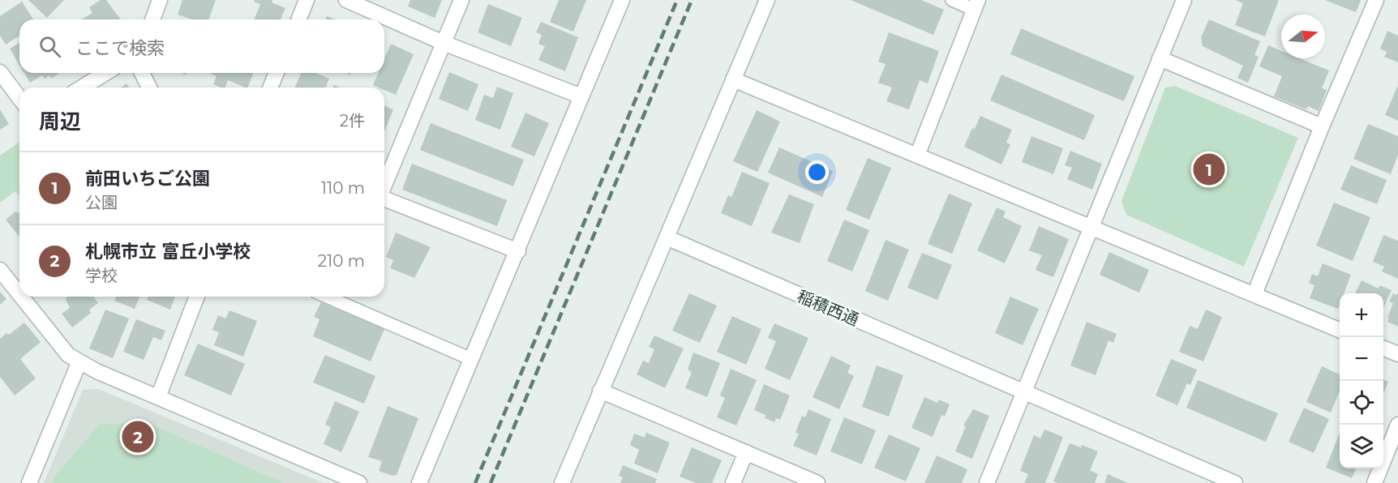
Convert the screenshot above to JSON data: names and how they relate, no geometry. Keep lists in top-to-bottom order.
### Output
{
  "streets": {
    "street": ["稲積西通"]
  },
  "north": "right",
  "page": {
    "search": "ここで検索",
    "heading": ["周辺", "2件"],
    "list": [
      {
        "mark": "1",
        "name": "前田いちご公園",
        "note": "公園",
        "value": "110 m"
      },
      {
        "mark": "2",
        "name": "札幌市立 富丘小学校",
        "note": "学校",
        "value": "210 m"
      }
    ],
    "pins": ["1", "2"],
    "map_buttons": ["+", "−"]
  }
}
